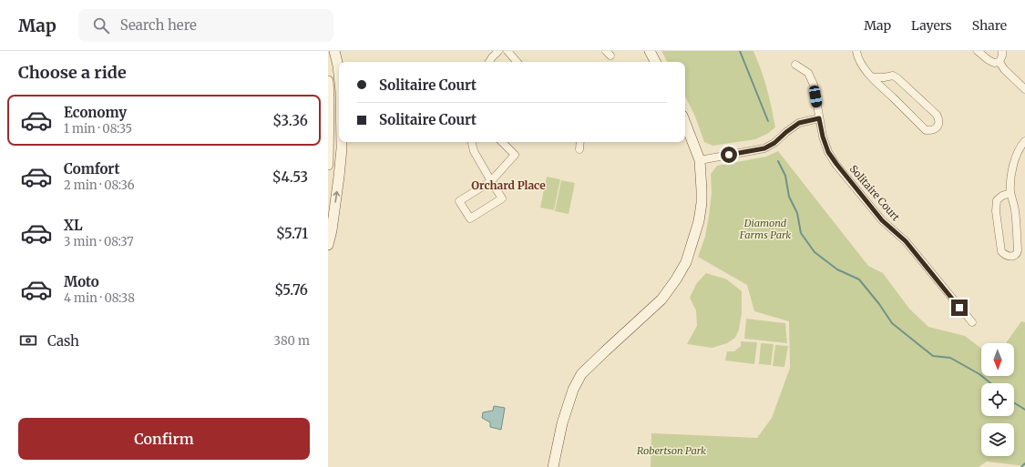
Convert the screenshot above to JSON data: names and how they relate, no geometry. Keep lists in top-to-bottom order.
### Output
{
  "streets": {
    "street": ["Solitaire Court"]
  },
  "districts": ["Orchard Place"],
  "parks": ["Diamond Farms Park", "Robertson Park"],
  "north": "bottom",
  "page": {
    "header": "Map",
    "search": "Search here",
    "nav": ["Map", "Layers", "Share"],
    "heading": "Choose a ride",
    "banner": ["Solitaire Court", "Solitaire Court"],
    "list": [
      {
        "name": "Economy",
        "note": "1 min · 08:35",
        "value": "$3.36"
      },
      {
        "name": "Comfort",
        "note": "2 min · 08:36",
        "value": "$4.53"
      },
      {
        "name": "XL",
        "note": "3 min · 08:37",
        "value": "$5.71"
      },
      {
        "name": "Moto",
        "note": "4 min · 08:38",
        "value": "$5.76"
      }
    ],
    "pay": ["Cash", "380 m"],
    "buttons": "Confirm"
  }
}
